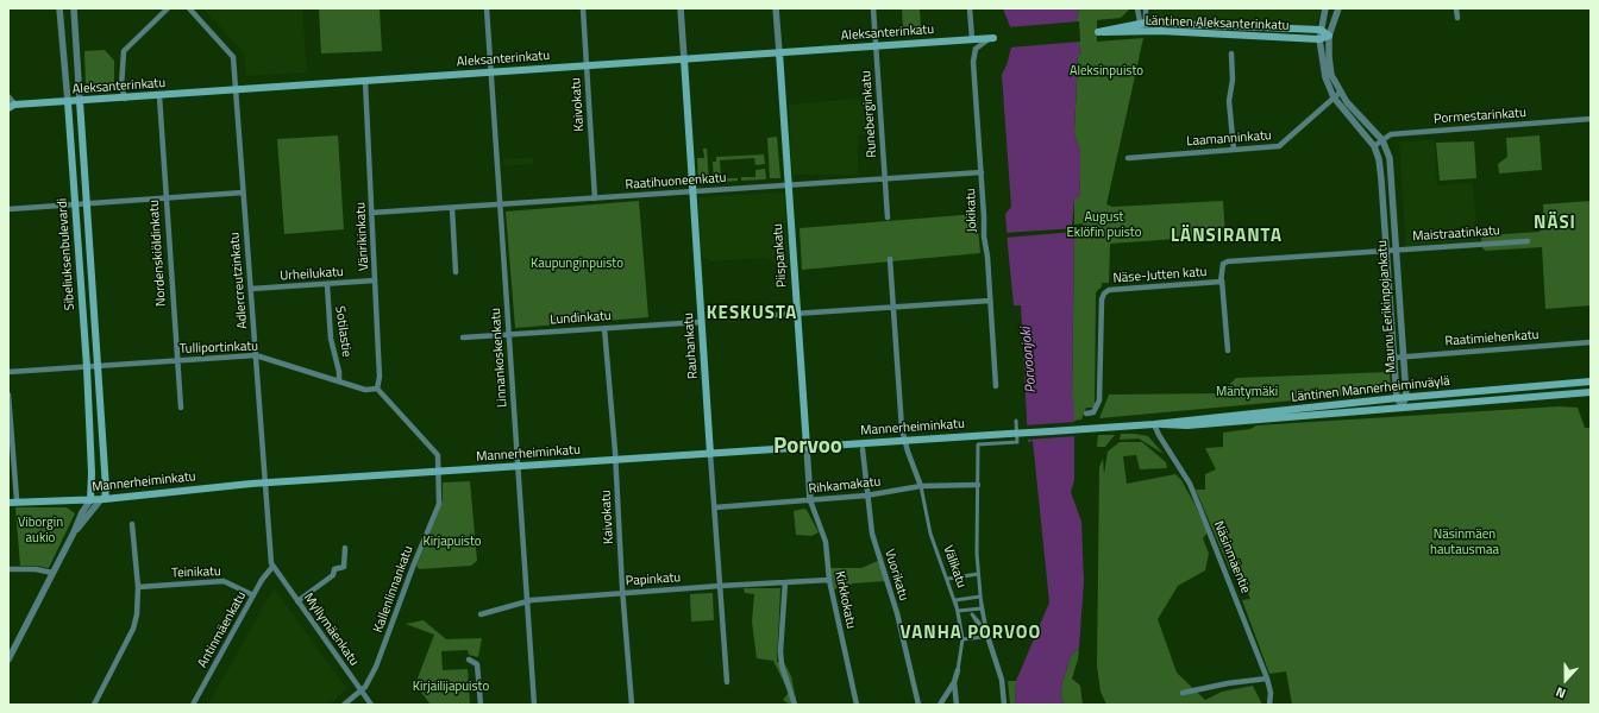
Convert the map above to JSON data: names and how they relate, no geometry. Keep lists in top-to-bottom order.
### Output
{
  "streets": {
    "main road": [
      "Läntinen Aleksanterinkatu",
      "Aleksanterinkatu",
      "Sibeliuksenbulevardi",
      "Piispankatu",
      "Rauhankatu",
      "Läntinen Mannerheiminväylä",
      "Mannerheiminkatu"
    ],
    "street": [
      "Kaivokatu",
      "Runeberginkatu",
      "Pormestarinkatu",
      "Laamanninkatu",
      "Raatihuoneenkatu",
      "Jokikatu",
      "Maistraatinkatu",
      "Vänrikinkatu",
      "Nordenskiöldinkatu",
      "Urheilukatu",
      "Näse-Jutten katu",
      "Adlercreutzinkatu",
      "Maunu Eerikinpojankatu",
      "Lundinkatu",
      "Sotilastie",
      "Raatimiehenkatu",
      "Tulliportinkatu",
      "Linnankoskenkatu",
      "Rihkamakatu",
      "Näsinmäentie",
      "Välikatu",
      "Teinikatu",
      "Vuorikatu",
      "Papinkatu",
      "Kallenlinnankatu",
      "Kirkkokatu",
      "Antinmäenkatu",
      "Myllymäenkatu"
    ]
  },
  "crossings": [
    ["Aleksanterinkatu", "Kaivokatu"],
    ["Aleksanterinkatu", "Runeberginkatu"],
    ["Aleksanterinkatu", "Jokikatu"],
    ["Aleksanterinkatu", "Vänrikinkatu"],
    ["Aleksanterinkatu", "Nordenskiöldinkatu"],
    ["Aleksanterinkatu", "Sibeliuksenbulevardi"],
    ["Aleksanterinkatu", "Piispankatu"],
    ["Aleksanterinkatu", "Adlercreutzinkatu"],
    ["Aleksanterinkatu", "Rauhankatu"],
    ["Aleksanterinkatu", "Linnankoskenkatu"],
    ["Kaivokatu", "Raatihuoneenkatu"],
    ["Kaivokatu", "Lundinkatu"],
    ["Kaivokatu", "Mannerheiminkatu"],
    ["Kaivokatu", "Papinkatu"],
    ["Runeberginkatu", "Raatihuoneenkatu"],
    ["Pormestarinkatu", "Maunu Eerikinpojankatu"],
    ["Raatihuoneenkatu", "Jokikatu"],
    ["Raatihuoneenkatu", "Vänrikinkatu"],
    ["Raatihuoneenkatu", "Piispankatu"],
    ["Raatihuoneenkatu", "Rauhankatu"],
    ["Raatihuoneenkatu", "Linnankoskenkatu"],
    ["Maistraatinkatu", "Näse-Jutten katu"],
    ["Maistraatinkatu", "Maunu Eerikinpojankatu"],
    ["Vänrikinkatu", "Urheilukatu"],
    ["Vänrikinkatu", "Tulliportinkatu"],
    ["Nordenskiöldinkatu", "Tulliportinkatu"],
    ["Sibeliuksenbulevardi", "Tulliportinkatu"],
    ["Sibeliuksenbulevardi", "Mannerheiminkatu"],
    ["Piispankatu", "Mannerheiminkatu"],
    ["Piispankatu", "Rihkamakatu"],
    ["Piispankatu", "Kirkkokatu"],
    ["Urheilukatu", "Adlercreutzinkatu"],
    ["Urheilukatu", "Sotilastie"],
    ["Näse-Jutten katu", "Maunu Eerikinpojankatu"],
    ["Adlercreutzinkatu", "Tulliportinkatu"],
    ["Adlercreutzinkatu", "Mannerheiminkatu"],
    ["Adlercreutzinkatu", "Antinmäenkatu"],
    ["Adlercreutzinkatu", "Myllymäenkatu"],
    ["Maunu Eerikinpojankatu", "Raatimiehenkatu"],
    ["Maunu Eerikinpojankatu", "Läntinen Mannerheiminväylä"],
    ["Lundinkatu", "Rauhankatu"],
    ["Lundinkatu", "Linnankoskenkatu"],
    ["Sotilastie", "Tulliportinkatu"],
    ["Rauhankatu", "Mannerheiminkatu"],
    ["Rauhankatu", "Rihkamakatu"],
    ["Rauhankatu", "Papinkatu"],
    ["Linnankoskenkatu", "Mannerheiminkatu"],
    ["Linnankoskenkatu", "Papinkatu"],
    ["Läntinen Mannerheiminväylä", "Mannerheiminkatu"],
    ["Läntinen Mannerheiminväylä", "Näsinmäentie"],
    ["Mannerheiminkatu", "Välikatu"],
    ["Mannerheiminkatu", "Kallenlinnankatu"],
    ["Rihkamakatu", "Välikatu"],
    ["Rihkamakatu", "Vuorikatu"],
    ["Rihkamakatu", "Kirkkokatu"],
    ["Teinikatu", "Antinmäenkatu"],
    ["Papinkatu", "Kirkkokatu"],
    ["Kallenlinnankatu", "Myllymäenkatu"],
    ["Antinmäenkatu", "Myllymäenkatu"]
  ],
  "districts": [
    "NÄSI",
    "LÄNSIRANTA",
    "KESKUSTA",
    "Porvoo",
    "VANHA PORVOO"
  ],
  "water": ["Porvoonjoki"],
  "parks": [
    "Aleksinpuisto",
    "August Eklöfin puisto",
    "Kaupunginpuisto",
    "Mäntymäki",
    "Viborgin aukio",
    "Näsinmäen hautausmaa",
    "Kirjapuisto",
    "Kirjailijapuisto"
  ],
  "north": "bottom"
}
